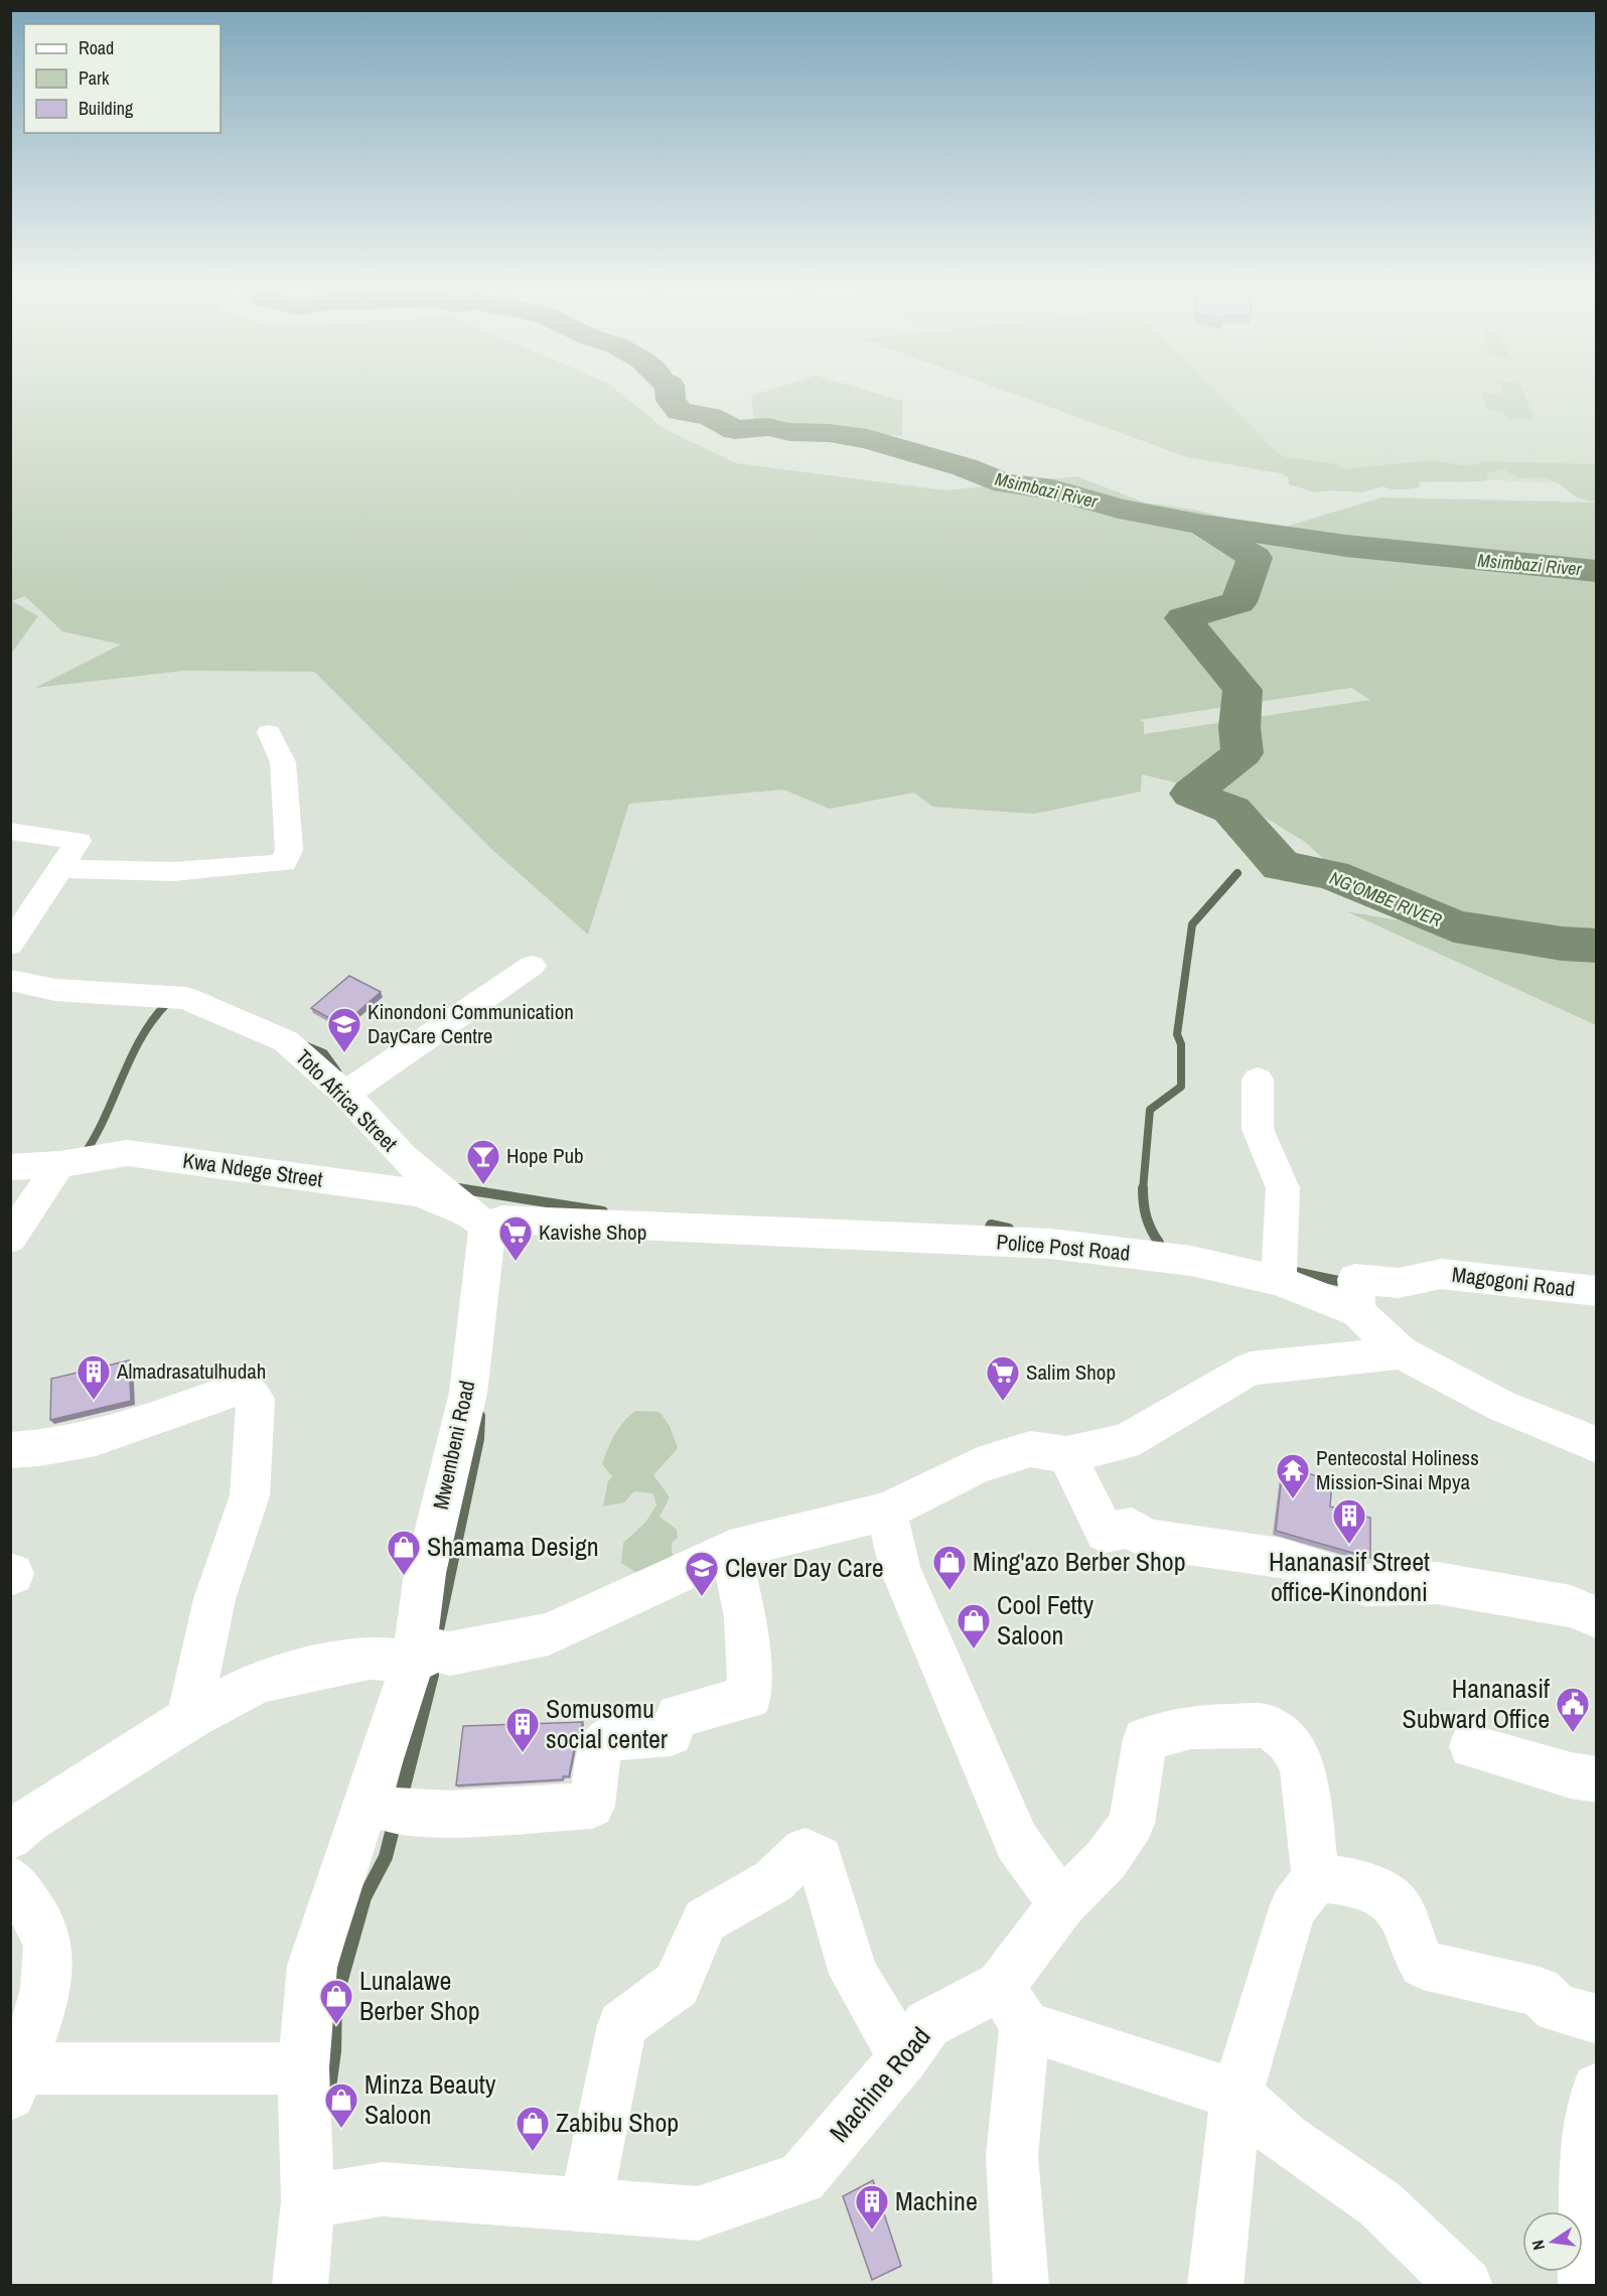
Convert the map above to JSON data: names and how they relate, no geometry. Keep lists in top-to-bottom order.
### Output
{
  "streets": {
    "street": [
      "Toto Africa Street",
      "Kwa Ndege Street",
      "Police Post Road",
      "Magogoni Road",
      "Mwembeni Road",
      "Machine Road"
    ]
  },
  "crossings": [
    ["Toto Africa Street", "Kwa Ndege Street"],
    ["Toto Africa Street", "Police Post Road"],
    ["Toto Africa Street", "Mwembeni Road"],
    ["Kwa Ndege Street", "Police Post Road"],
    ["Kwa Ndege Street", "Mwembeni Road"],
    ["Police Post Road", "Magogoni Road"],
    ["Police Post Road", "Mwembeni Road"],
    ["Mwembeni Road", "Machine Road"]
  ],
  "water": ["Msimbazi River", "NG'OMBE RIVER"],
  "places": {
    "school or university": ["Kinondoni Communication DayCare Centre", "Clever Day Care"],
    "bar": ["Hope Pub"],
    "supermarket": ["Kavishe Shop", "Salim Shop"],
    "building": [
      "Almadrasatulhudah",
      "Hananasif Street office-Kinondoni",
      "Somusomu social center",
      "Machine"
    ],
    "temple": ["Pentecostal Holiness Mission-Sinai Mpya"],
    "shop": [
      "Shamama Design",
      "Ming'azo Berber Shop",
      "Cool Fetty Saloon",
      "Lunalawe Berber Shop",
      "Minza Beauty Saloon",
      "Zabibu Shop"
    ],
    "public building": ["Hananasif Subward Office"]
  },
  "legend": ["Road", "Park", "Building"],
  "north": "left"
}
